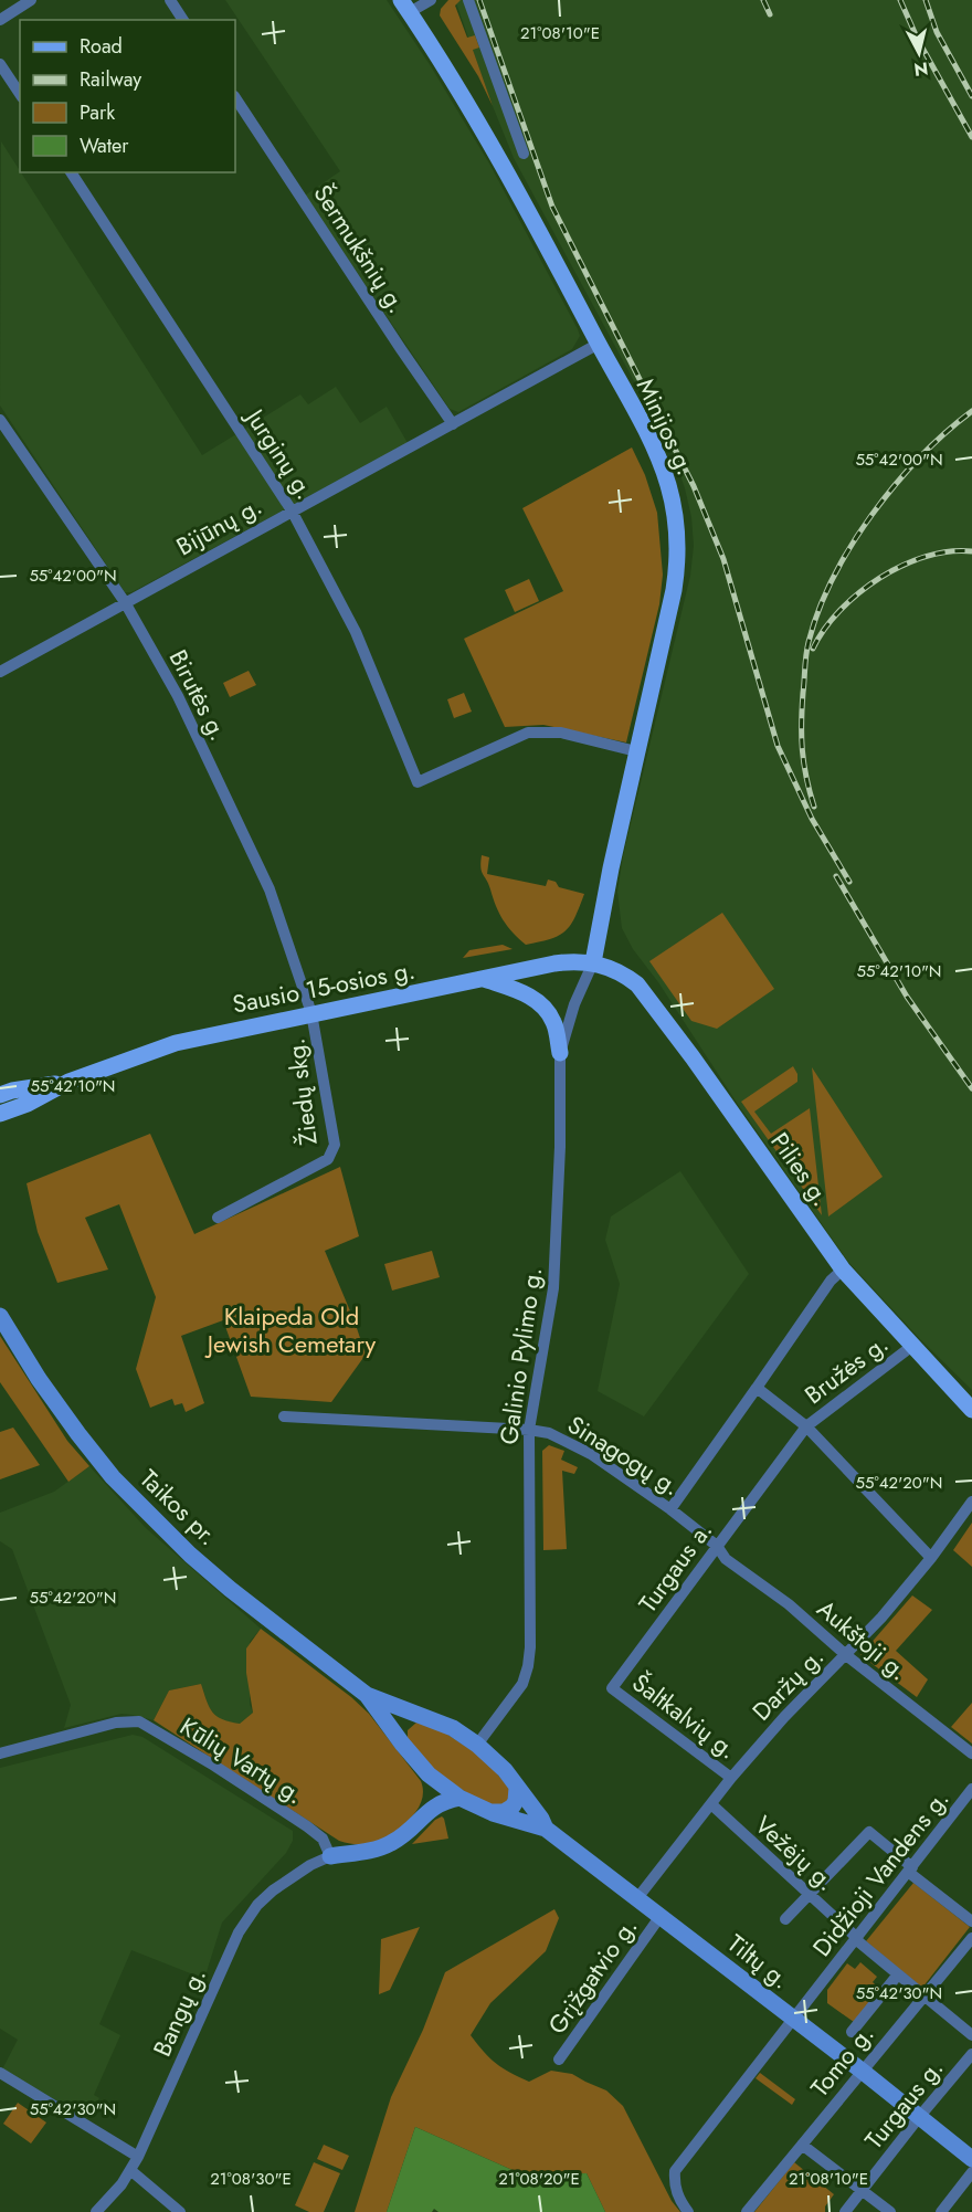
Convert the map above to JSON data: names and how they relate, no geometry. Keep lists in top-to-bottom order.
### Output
{
  "streets": {
    "main road": ["Minijos g.", "Sausio 15-osios g.", "Pilies g."],
    "street": [
      "Šermukšnių g.",
      "Jurginų g.",
      "Bijūnų g.",
      "Birutės g.",
      "Žiedų skg.",
      "Galinio Pylimo g.",
      "Bružės g.",
      "Sinagogų g.",
      "Taikos pr.",
      "Turgaus a.",
      "Aukštoji g.",
      "Daržų g.",
      "Šaltkalvių g.",
      "Kūlių Vartų g.",
      "Vežėjų g.",
      "Didžioji Vandens g.",
      "Tiltų g.",
      "Grįžgatvio g.",
      "Bangų g.",
      "Tomo g.",
      "Turgaus g."
    ]
  },
  "crossings": [
    ["Šermukšnių g.", "Bijūnų g."],
    ["Minijos g.", "Jurginų g."],
    ["Minijos g.", "Bijūnų g."],
    ["Minijos g.", "Sausio 15-osios g."],
    ["Minijos g.", "Pilies g."],
    ["Minijos g.", "Galinio Pylimo g."],
    ["Jurginų g.", "Bijūnų g."],
    ["Bijūnų g.", "Birutės g."],
    ["Birutės g.", "Sausio 15-osios g."],
    ["Birutės g.", "Žiedų skg."],
    ["Sausio 15-osios g.", "Žiedų skg."],
    ["Sausio 15-osios g.", "Pilies g."],
    ["Sausio 15-osios g.", "Galinio Pylimo g."],
    ["Pilies g.", "Galinio Pylimo g."],
    ["Pilies g.", "Bružės g."],
    ["Pilies g.", "Turgaus a."],
    ["Galinio Pylimo g.", "Sinagogų g."],
    ["Galinio Pylimo g.", "Taikos pr."],
    ["Galinio Pylimo g.", "Tiltų g."],
    ["Bružės g.", "Turgaus a."],
    ["Sinagogų g.", "Turgaus a."],
    ["Sinagogų g.", "Aukštoji g."],
    ["Taikos pr.", "Tiltų g."],
    ["Turgaus a.", "Šaltkalvių g."],
    ["Aukštoji g.", "Daržų g."],
    ["Daržų g.", "Šaltkalvių g."],
    ["Daržų g.", "Vežėjų g."],
    ["Daržų g.", "Tiltų g."],
    ["Kūlių Vartų g.", "Bangų g."],
    ["Vežėjų g.", "Didžioji Vandens g."],
    ["Vežėjų g.", "Tomo g."],
    ["Didžioji Vandens g.", "Tiltų g."],
    ["Tiltų g.", "Grįžgatvio g."],
    ["Tiltų g.", "Tomo g."],
    ["Tiltų g.", "Turgaus g."]
  ],
  "parks": ["Klaipeda Old Jewish Cemetary"],
  "legend": [
    "Road",
    "Railway",
    "Park",
    "Water"
  ],
  "north": "bottom",
  "coordinates": [
    "21°08'10\"E",
    "55°42'00\"N",
    "55°42'10\"N",
    "55°42'20\"N",
    "55°42'30\"N",
    "21°08'30\"E",
    "21°08'20\"E"
  ]
}
